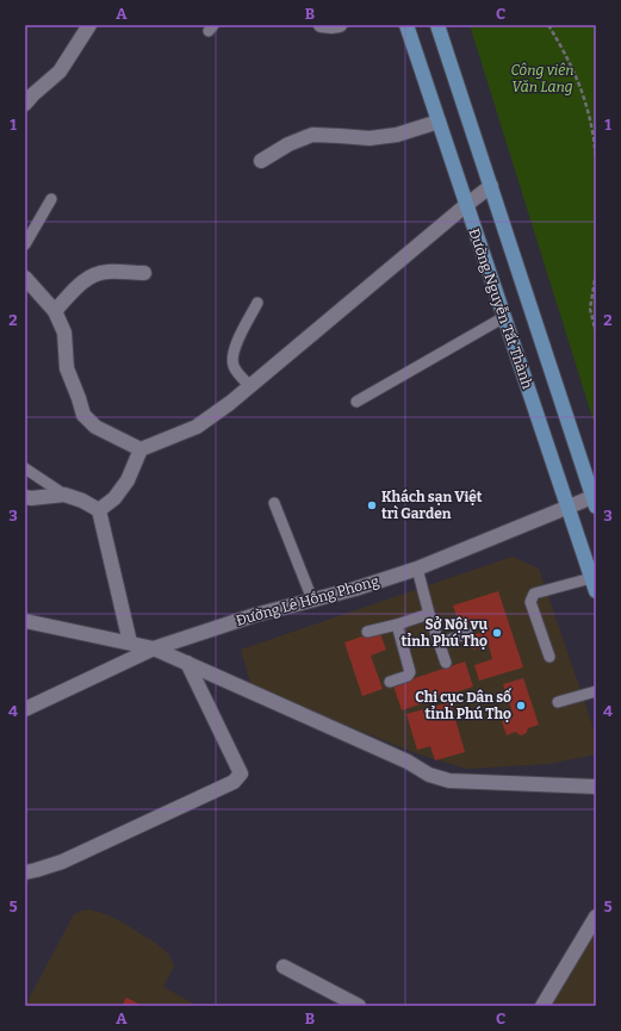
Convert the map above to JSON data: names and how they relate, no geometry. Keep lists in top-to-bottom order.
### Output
{
  "streets": {
    "main road": ["Đường Nguyễn Tất Thành"],
    "street": ["Đường Lê Hồng Phong"]
  },
  "crossings": [
    ["Đường Nguyễn Tất Thành", "Đường Lê Hồng Phong"]
  ],
  "parks": ["Công viên Văn Lang"],
  "places": ["Khách sạn Việt trì Garden", "Sở Nội vụ tỉnh Phú Thọ", "Chi cục Dân số tỉnh Phú Thọ"],
  "grid": {
    "columns": ["A", "B", "C"],
    "rows": [
      "1",
      "2",
      "3",
      "4",
      "5"
    ]
  }
}
